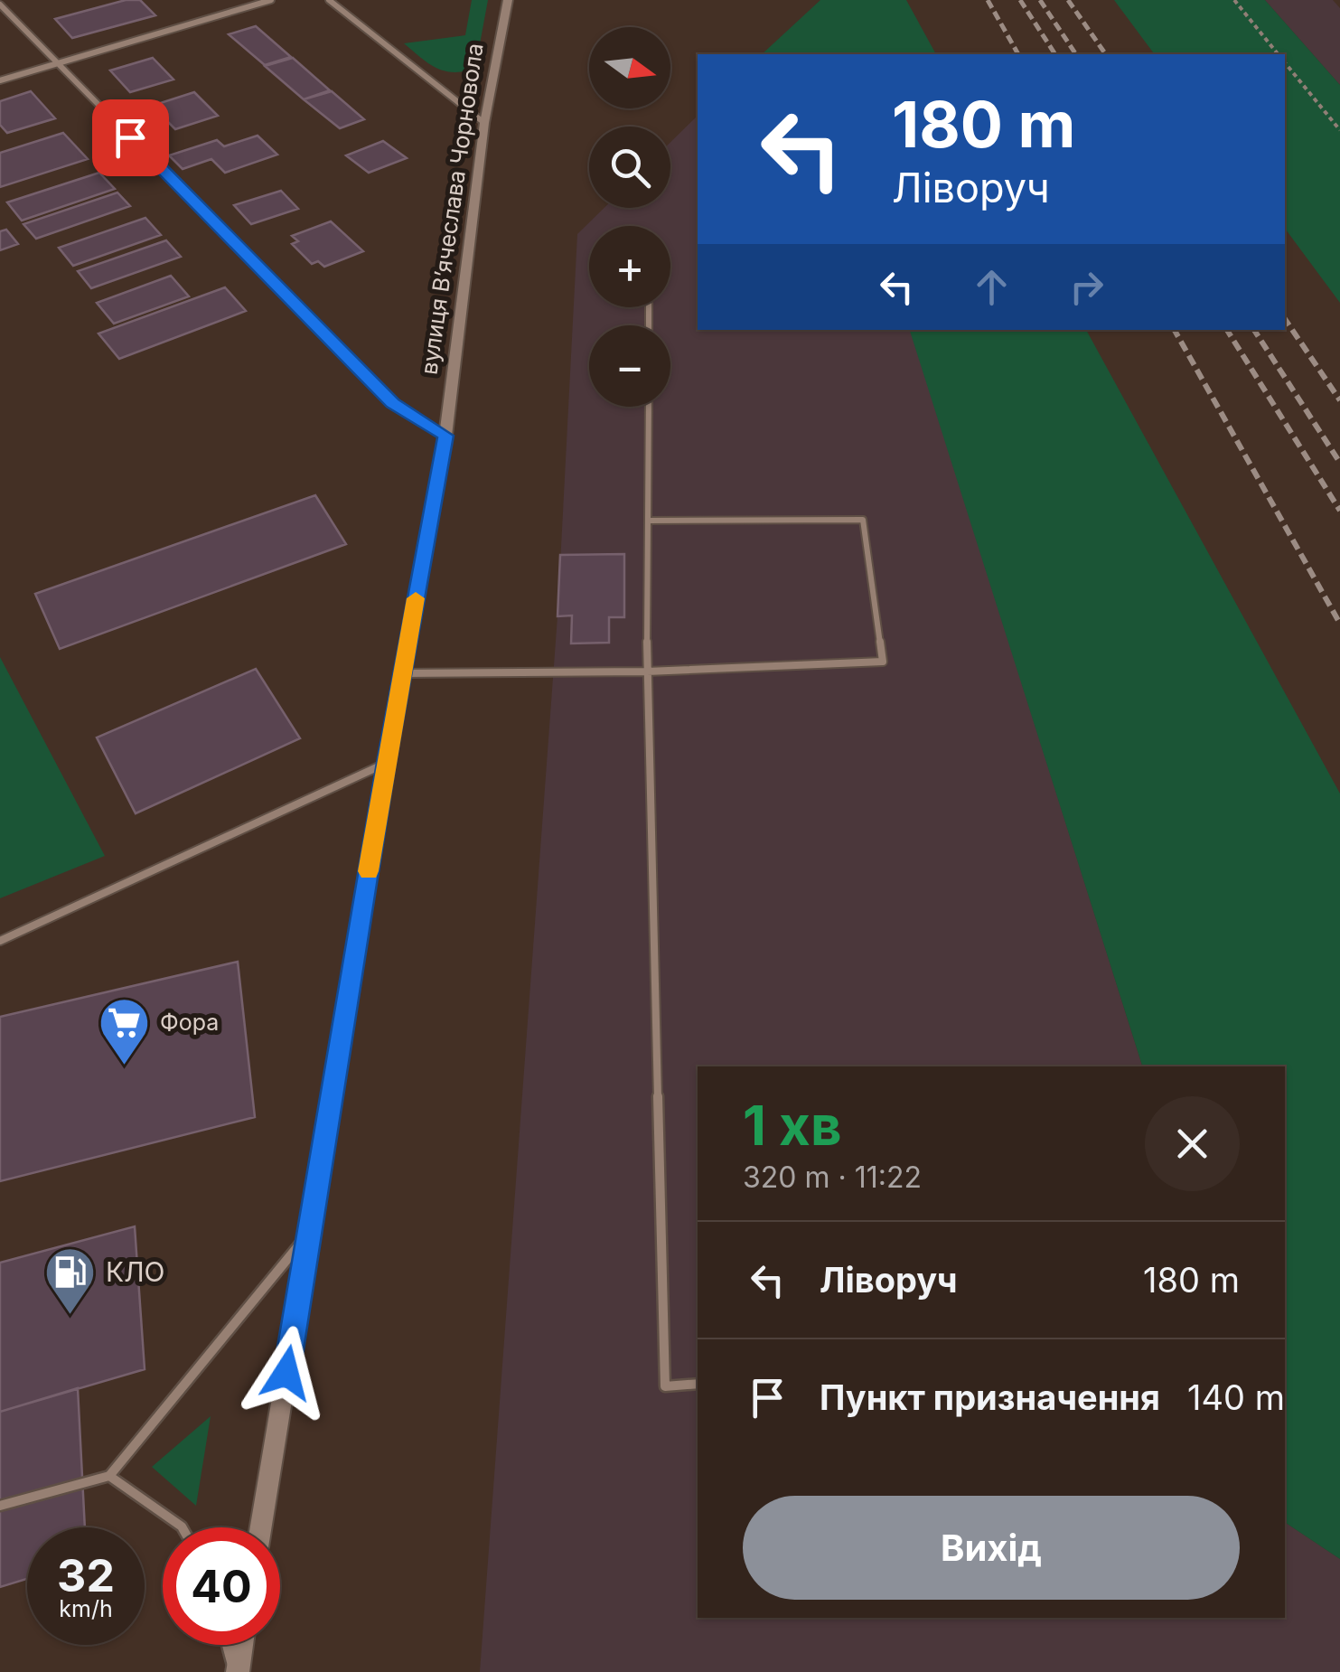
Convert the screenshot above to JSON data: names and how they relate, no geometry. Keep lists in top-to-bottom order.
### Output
{
  "streets": {
    "street": ["вулиця Вʼячеслава Чорновола"]
  },
  "places": {
    "supermarket": ["Фора"],
    "fuel station": ["КЛО"]
  },
  "north": "right",
  "page": {
    "map_buttons": ["+", "−"],
    "turn": ["180 m", "Ліворуч"],
    "heading": ["1 хв", "320 m · 11:22"],
    "list": [
      {
        "name": "Ліворуч",
        "value": "180 m"
      },
      {
        "name": "Пункт призначення",
        "value": "140 m"
      }
    ],
    "buttons": "Вихід",
    "speed": "32 km/h",
    "limit": "40"
  }
}
